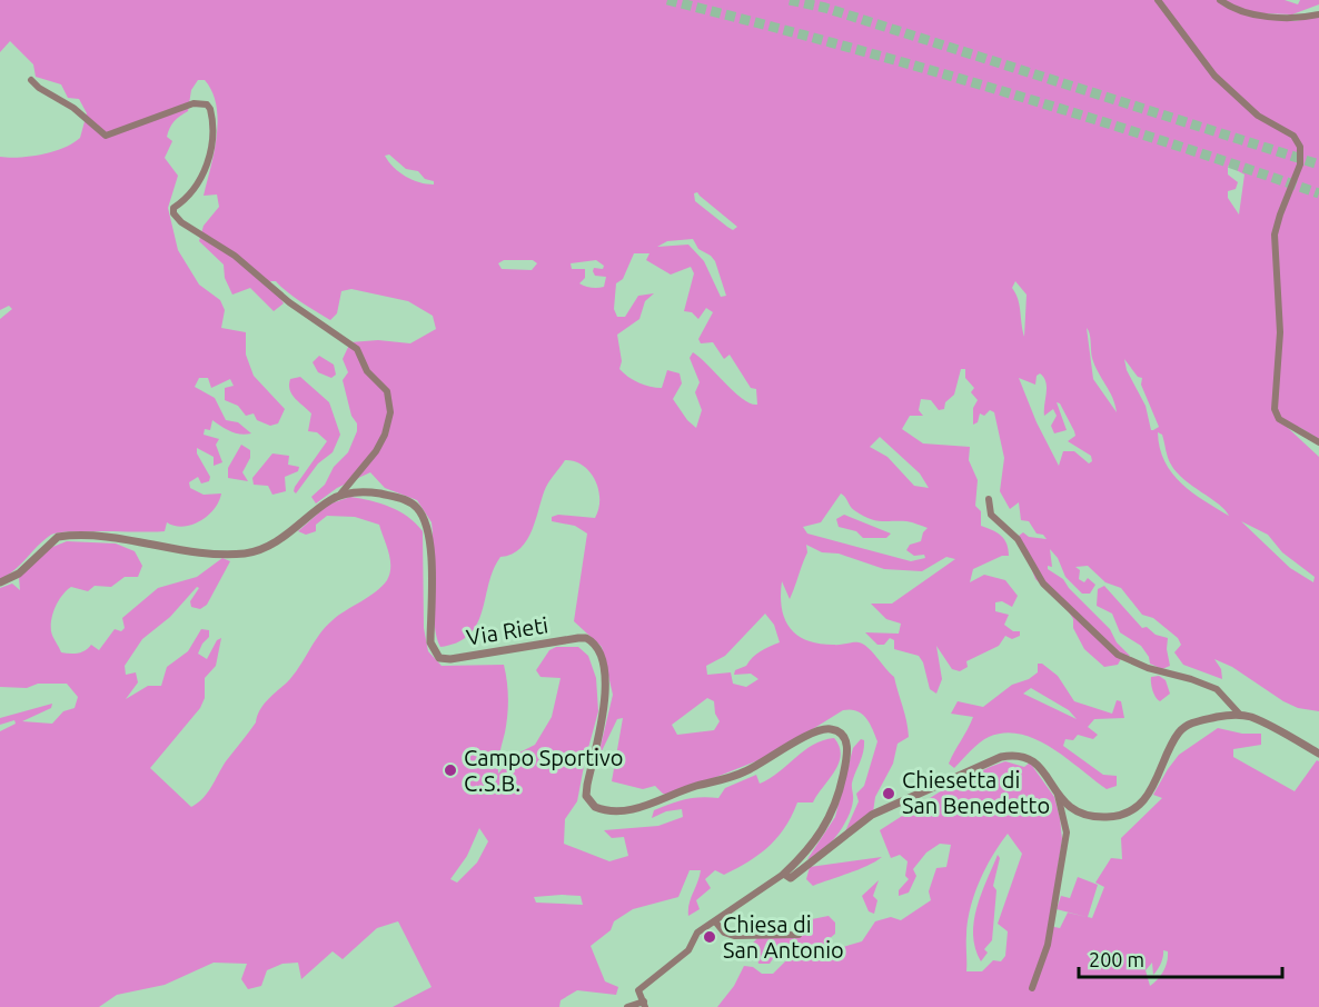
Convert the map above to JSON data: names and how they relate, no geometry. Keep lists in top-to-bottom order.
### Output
{
  "streets": {
    "street": ["Via Rieti"]
  },
  "places": ["Campo Sportivo C.S.B.", "Chiesetta di San Benedetto", "Chiesa di San Antonio"],
  "scale_bar": "200 m"
}
